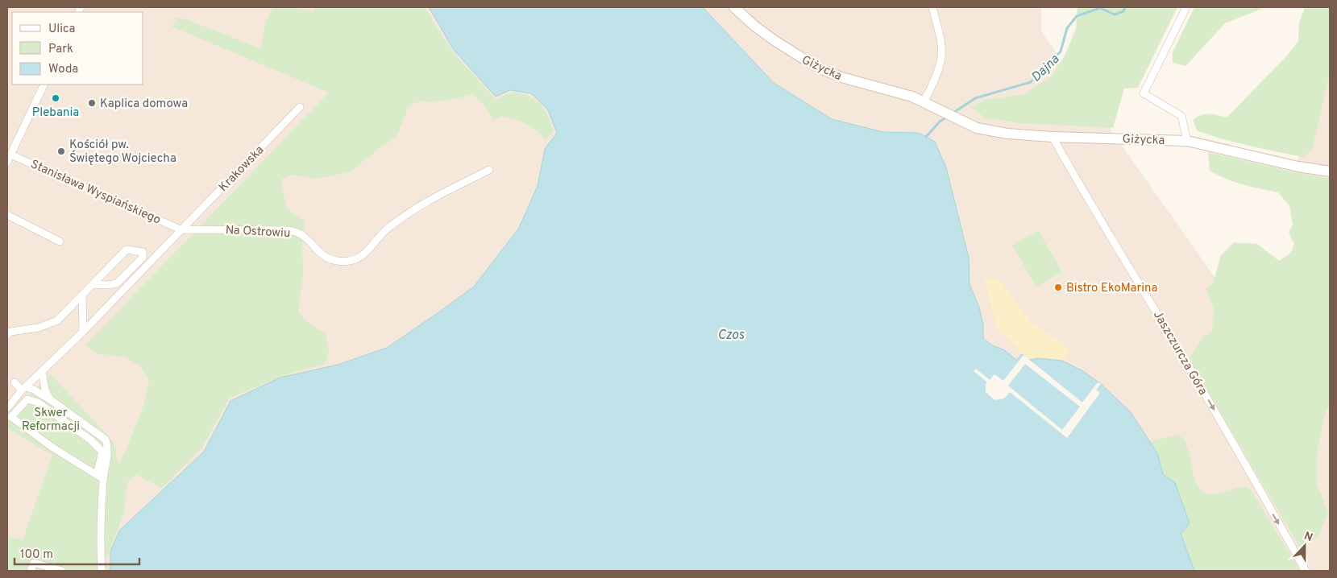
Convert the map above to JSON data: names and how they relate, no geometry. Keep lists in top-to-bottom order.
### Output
{
  "streets": {
    "street": [
      "Giżycka",
      "Krakowska",
      "Stanisława Wyspiańskiego",
      "Na Ostrowiu",
      "Jaszczurcza Góra"
    ]
  },
  "crossings": [
    ["Giżycka", "Jaszczurcza Góra"],
    ["Krakowska", "Stanisława Wyspiańskiego"],
    ["Krakowska", "Na Ostrowiu"],
    ["Stanisława Wyspiańskiego", "Na Ostrowiu"]
  ],
  "one_way": ["Jaszczurcza Góra"],
  "water": ["Dajna", "Czos"],
  "parks": ["Skwer Reformacji"],
  "places": [
    "Plebania",
    "Kaplica domowa",
    "Kościół pw. Świętego Wojciecha",
    "Bistro EkoMarina"
  ],
  "legend": ["Ulica", "Park", "Woda"],
  "scale_bar": "100 m",
  "north": "top"
}
